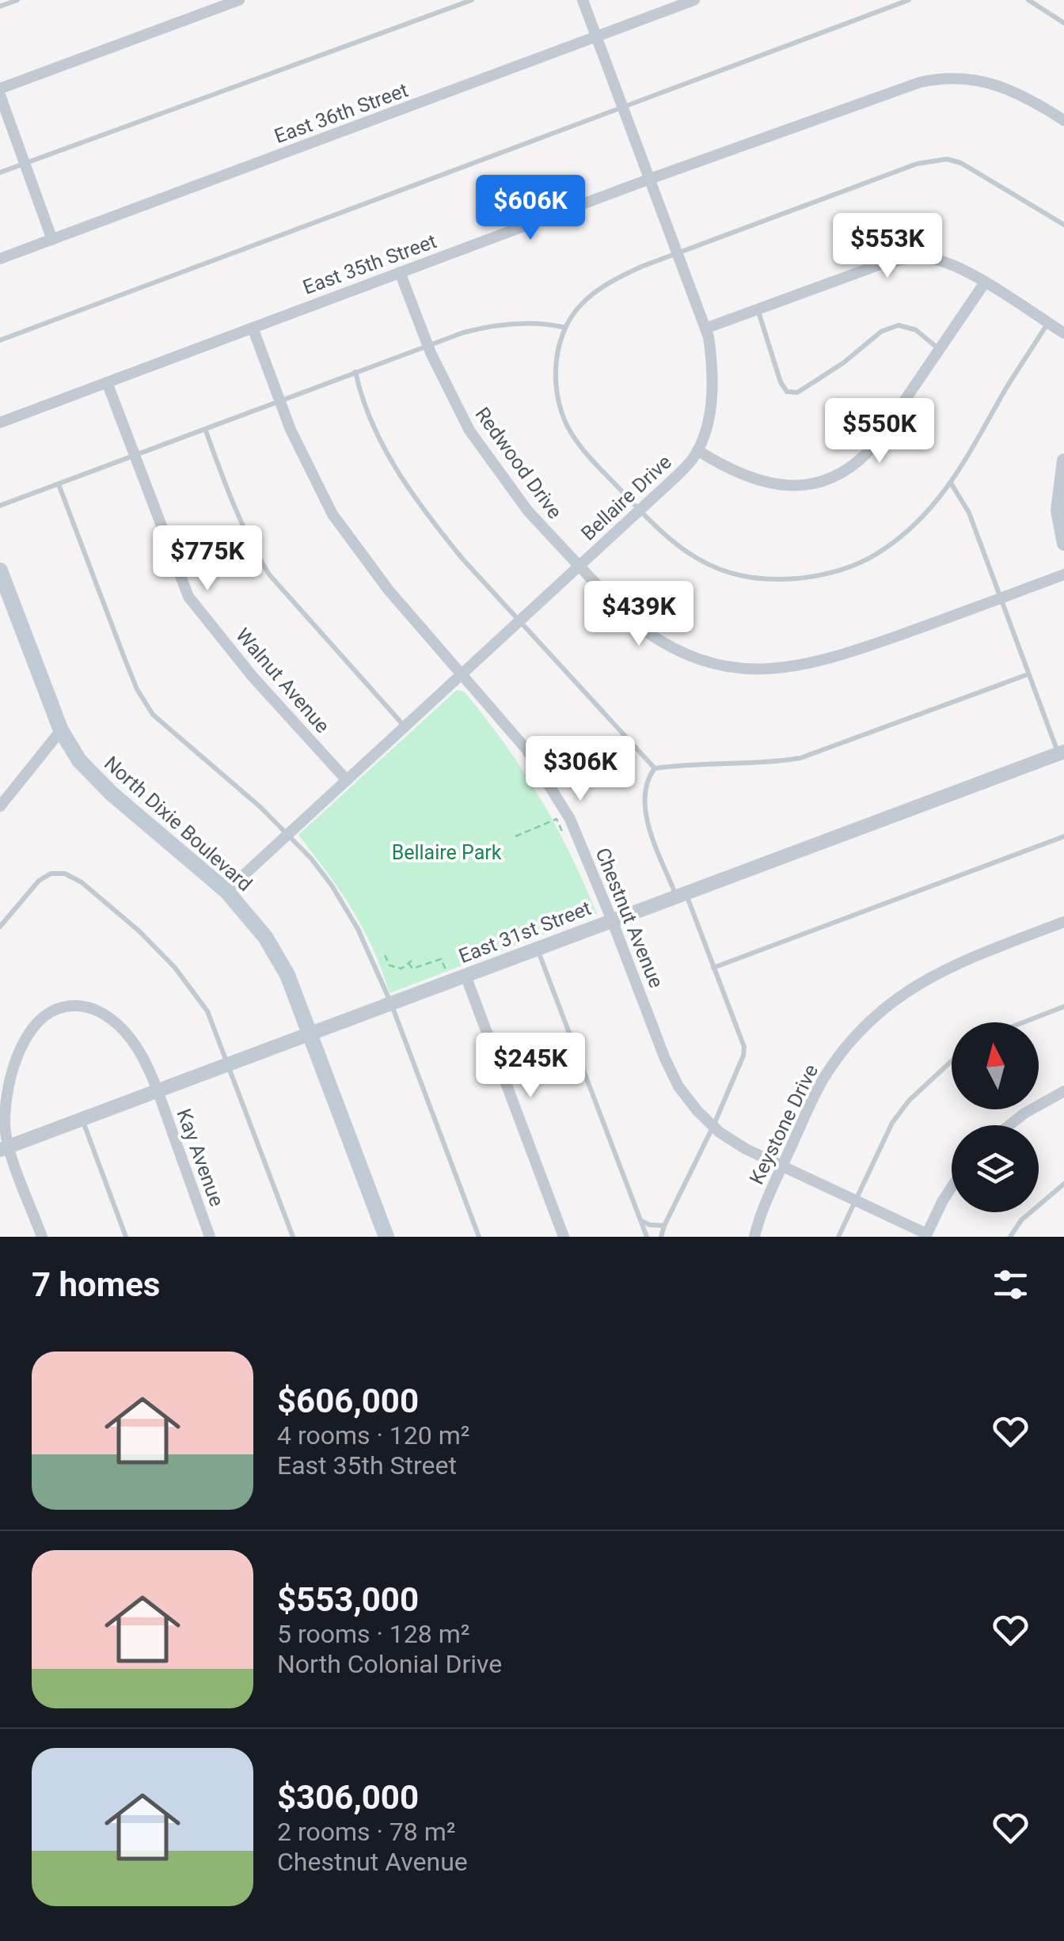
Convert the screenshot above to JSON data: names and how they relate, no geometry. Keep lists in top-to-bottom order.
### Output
{
  "streets": {
    "main road": ["North Dixie Boulevard"],
    "street": [
      "East 36th Street",
      "East 35th Street",
      "Redwood Drive",
      "Bellaire Drive",
      "Walnut Avenue",
      "Chestnut Avenue",
      "East 31st Street",
      "Keystone Drive",
      "Kay Avenue"
    ]
  },
  "crossings": [
    ["East 36th Street", "Bellaire Drive"],
    ["East 35th Street", "Redwood Drive"],
    ["East 35th Street", "Bellaire Drive"],
    ["East 35th Street", "Walnut Avenue"],
    ["East 35th Street", "Chestnut Avenue"],
    ["Redwood Drive", "Bellaire Drive"],
    ["Bellaire Drive", "Walnut Avenue"],
    ["Bellaire Drive", "North Dixie Boulevard"],
    ["Bellaire Drive", "Chestnut Avenue"],
    ["North Dixie Boulevard", "East 31st Street"],
    ["Chestnut Avenue", "East 31st Street"],
    ["Chestnut Avenue", "Keystone Drive"],
    ["East 31st Street", "Kay Avenue"]
  ],
  "parks": ["Bellaire Park"],
  "north": "top",
  "page": {
    "price": [
      "$606K",
      "$553K",
      "$550K",
      "$775K",
      "$439K",
      "$306K",
      "$245K"
    ],
    "heading": "7 homes",
    "list": [
      {
        "name": "$606,000",
        "note": "4 rooms · 120 m² · East 35th Street"
      },
      {
        "name": "$553,000",
        "note": "5 rooms · 128 m² · North Colonial Drive"
      },
      {
        "name": "$306,000",
        "note": "2 rooms · 78 m² · Chestnut Avenue"
      }
    ]
  }
}
